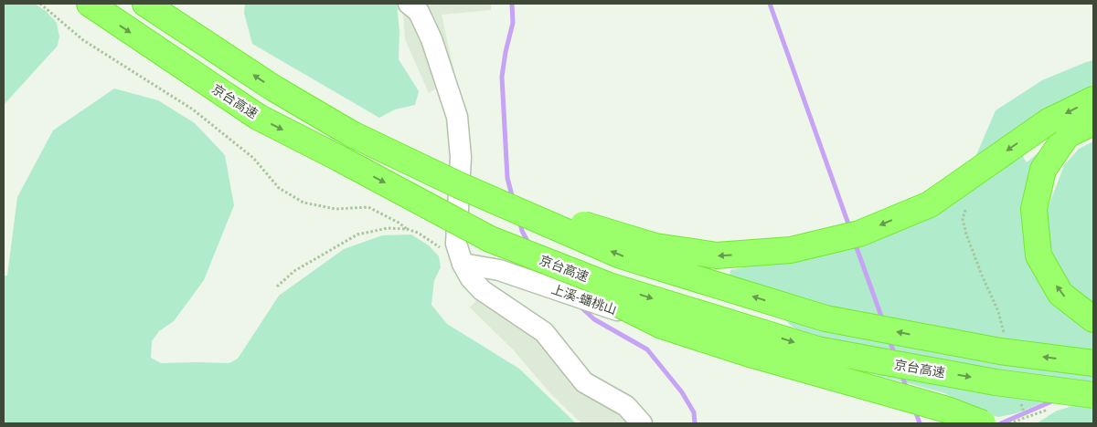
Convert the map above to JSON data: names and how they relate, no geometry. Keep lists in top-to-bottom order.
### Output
{
  "streets": {
    "highway": ["京台高速"],
    "street": ["上溪-蟠桃山"]
  }
}
